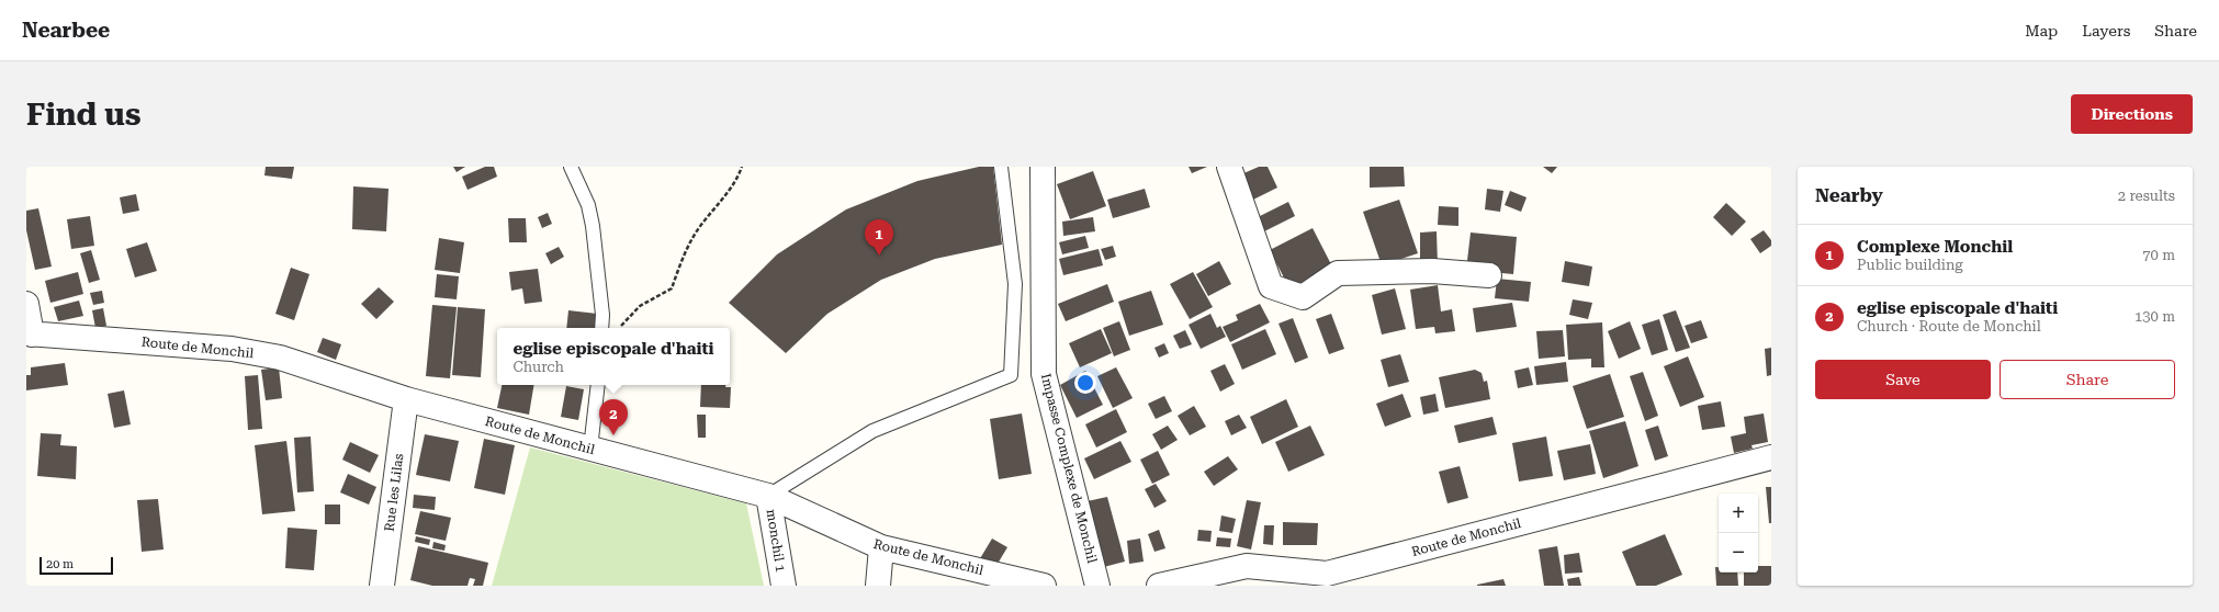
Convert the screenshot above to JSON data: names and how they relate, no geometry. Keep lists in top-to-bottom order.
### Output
{
  "streets": {
    "street": [
      "Route de Monchil",
      "Impasse Complexe de Monchil",
      "Rue les Lilas",
      "monchil 1"
    ]
  },
  "crossings": [
    ["Route de Monchil", "Rue les Lilas"],
    ["Route de Monchil", "monchil 1"]
  ],
  "scale_bar": "20 m",
  "page": {
    "header": "Nearbee",
    "nav": ["Map", "Layers", "Share"],
    "buttons": [
      "Directions",
      ["Save", "Share"]
    ],
    "title": "Find us",
    "heading": ["Nearby", "2 results"],
    "pins": ["1", "2"],
    "list": [
      {
        "mark": "1",
        "name": "Complexe Monchil",
        "note": "Public building",
        "value": "70 m"
      },
      {
        "mark": "2",
        "name": "eglise episcopale d'haiti",
        "note": "Church · Route de Monchil",
        "value": "130 m"
      }
    ],
    "popup": ["eglise episcopale d'haiti", "Church"],
    "map_buttons": ["+", "−"],
    "scale": "20 m"
  }
}
